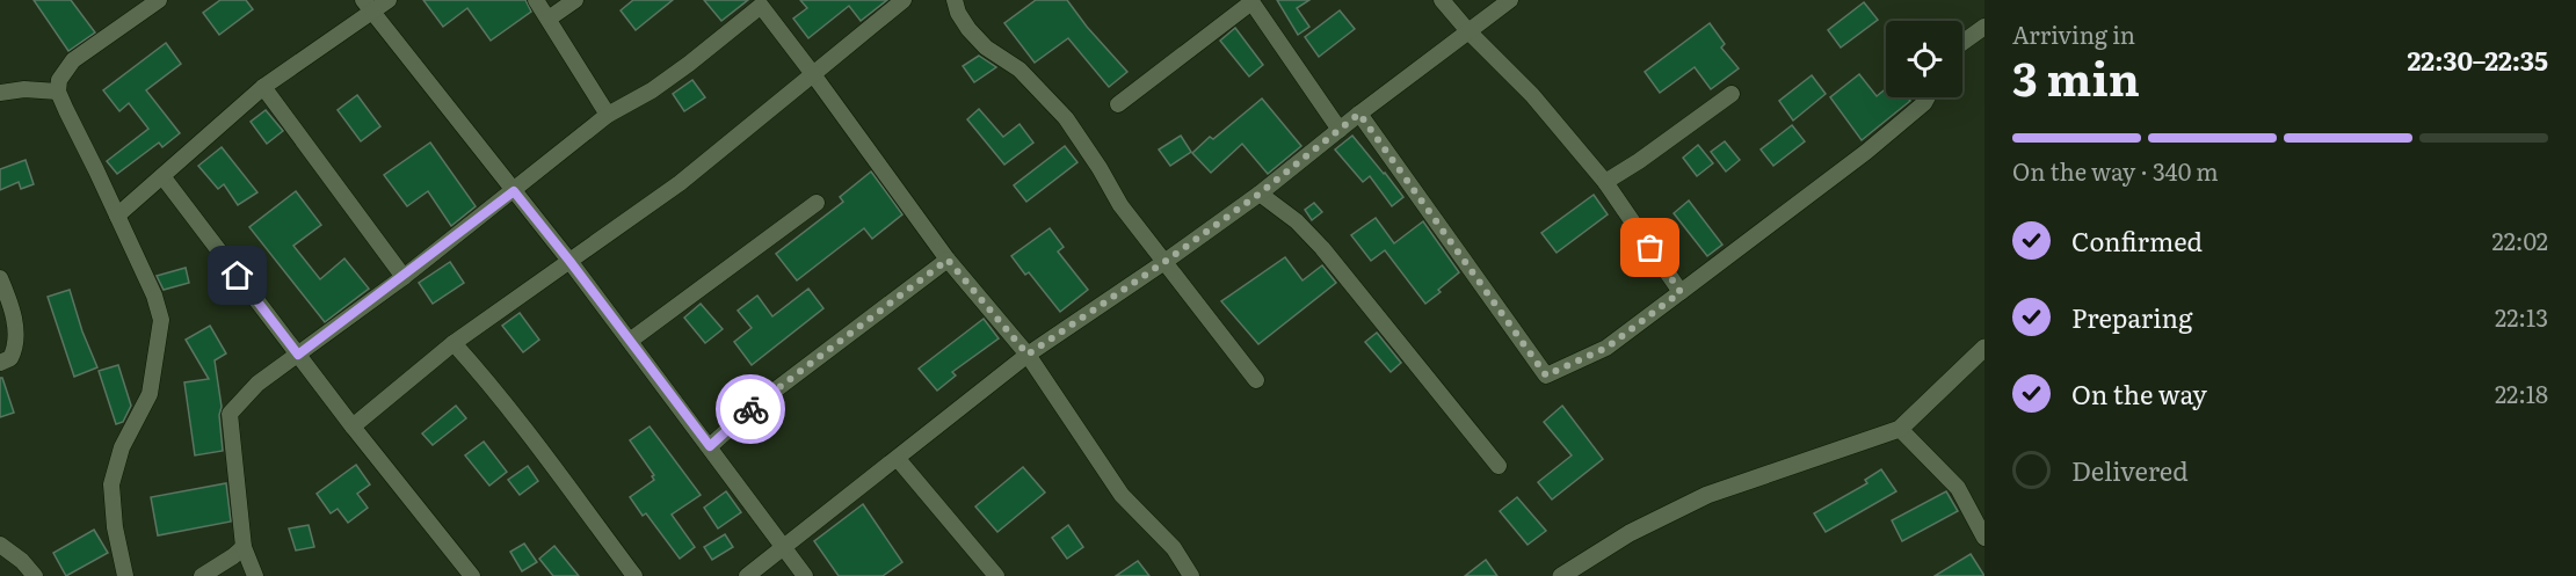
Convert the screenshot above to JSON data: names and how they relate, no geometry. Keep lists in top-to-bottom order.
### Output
{
  "page": {
    "heading": ["3 min", "Arriving in", "22:30–22:35"],
    "bar": "On the way · 340 m",
    "list": [
      ["Confirmed", "22:02"],
      ["Preparing", "22:13"],
      ["On the way", "22:18"],
      "Delivered"
    ]
  }
}
